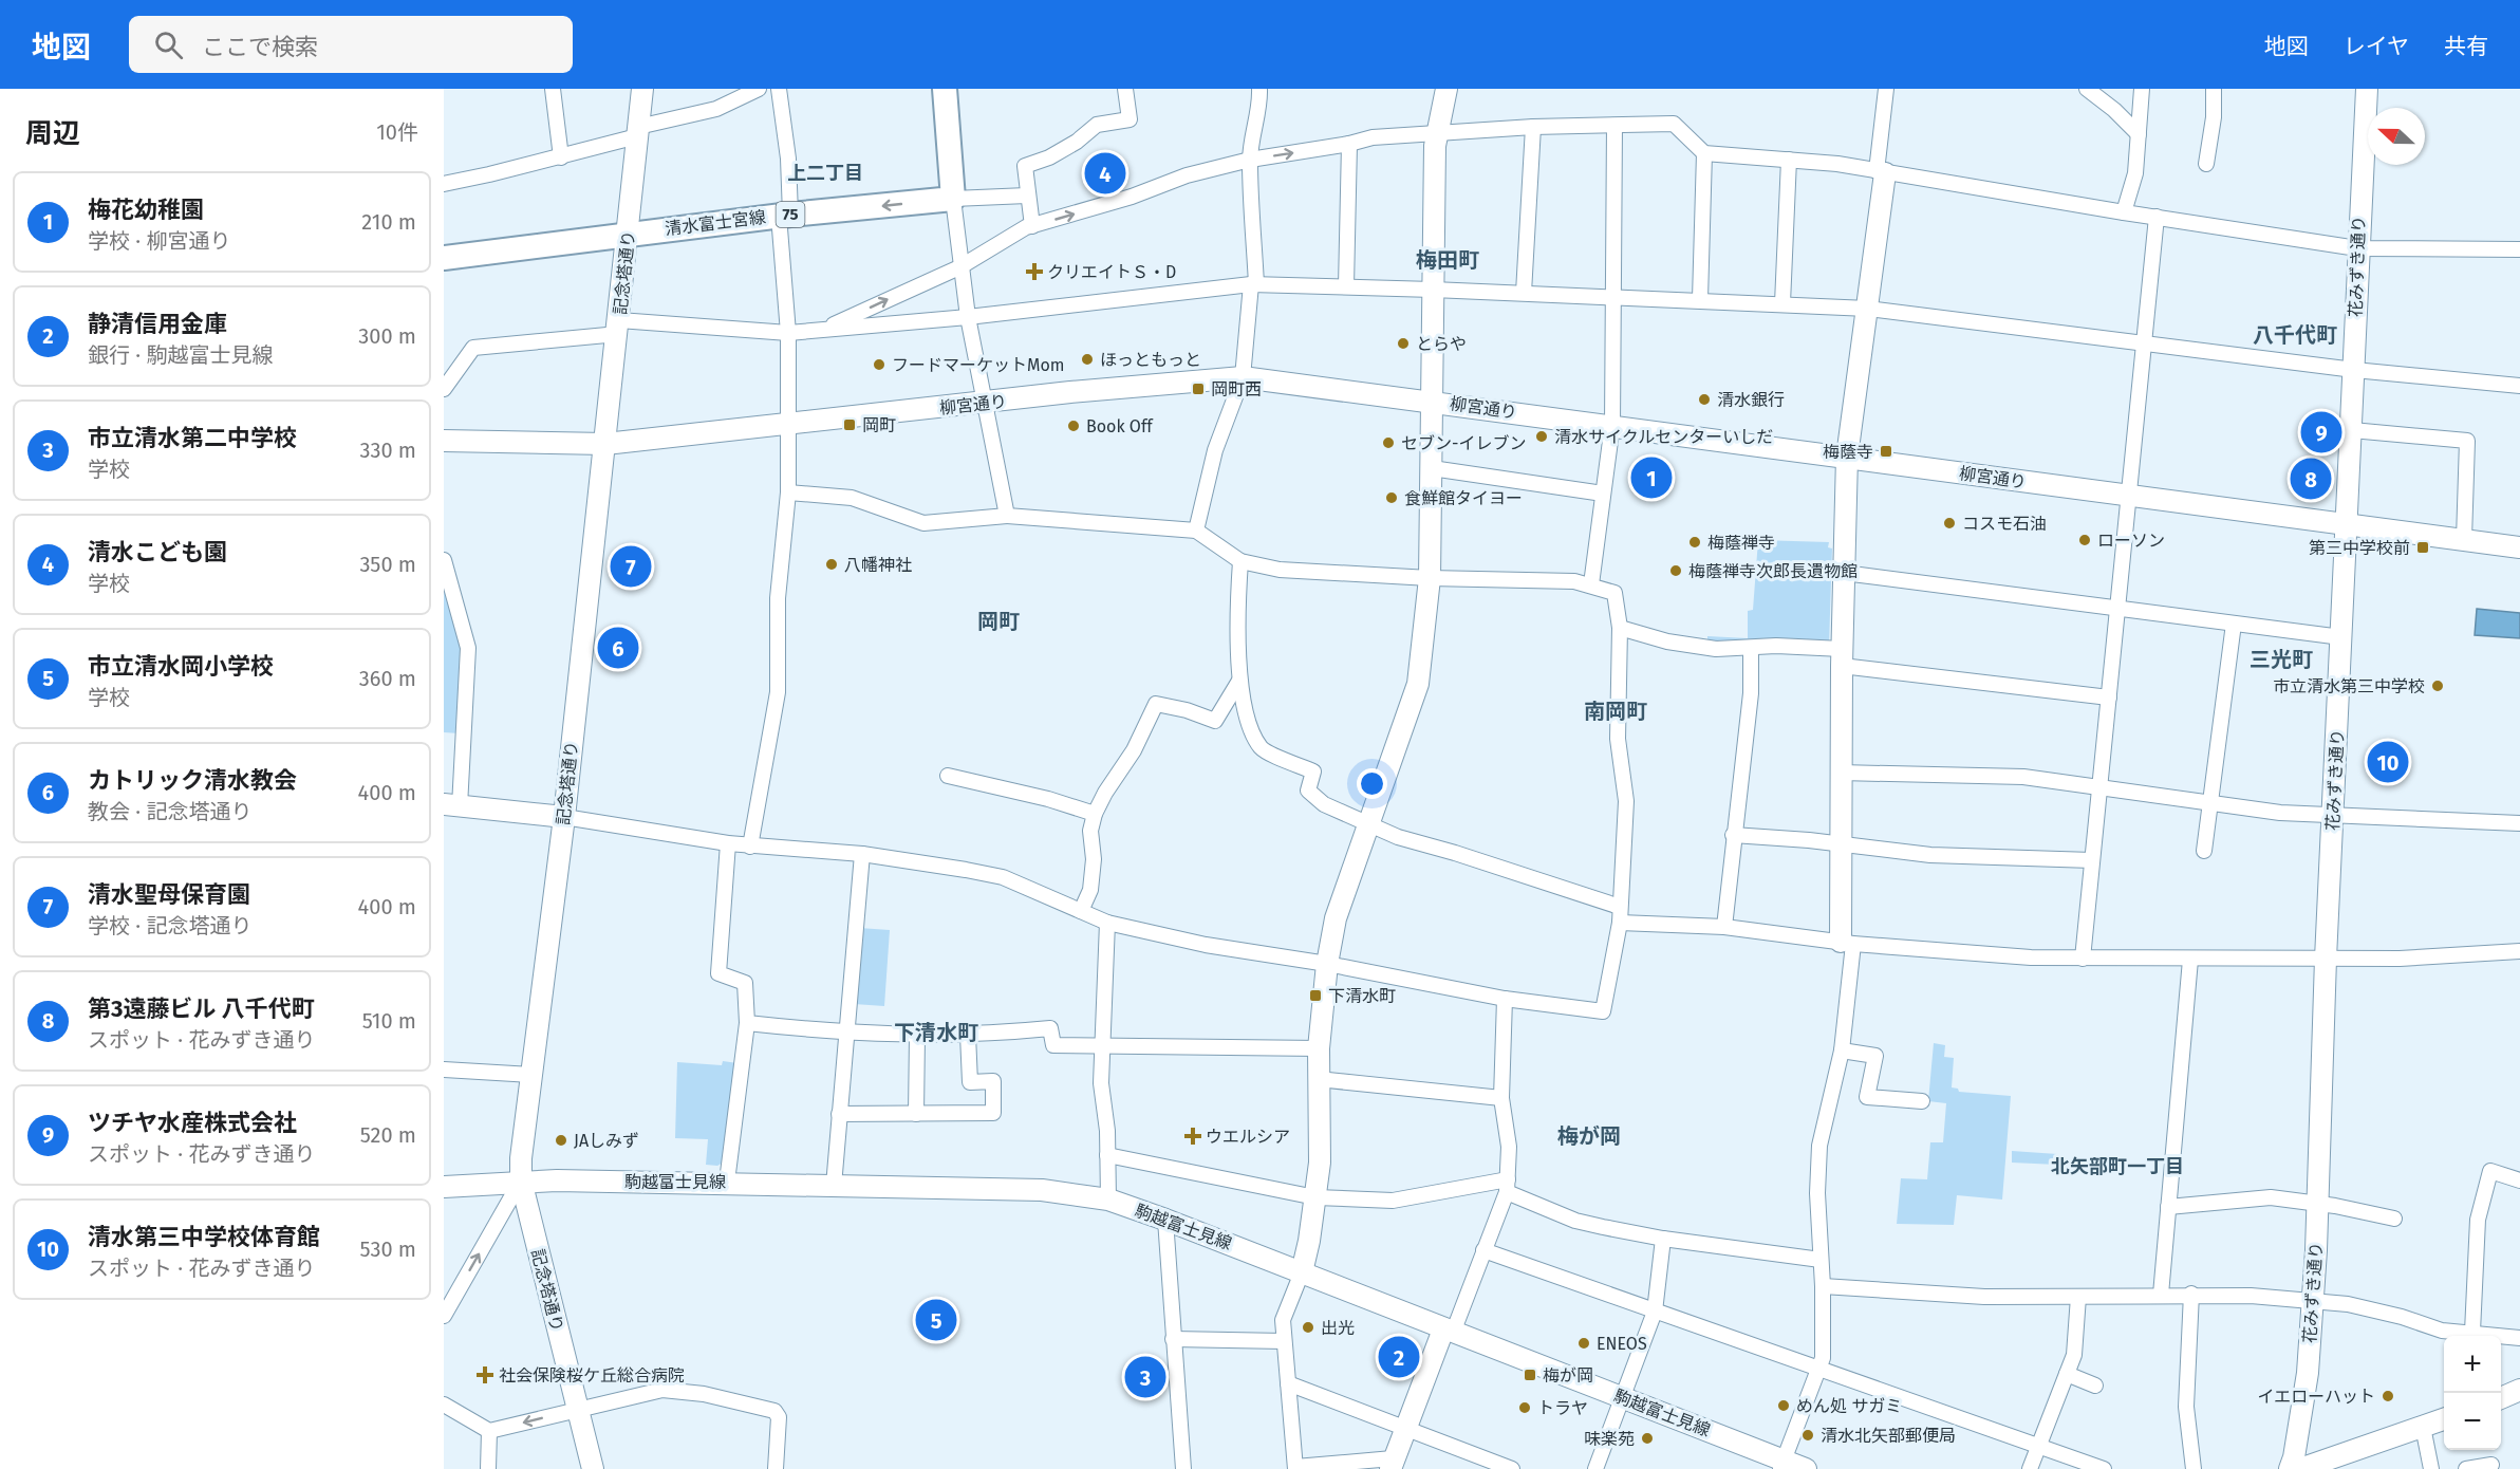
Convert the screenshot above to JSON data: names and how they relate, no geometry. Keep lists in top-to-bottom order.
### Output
{
  "streets": {
    "main road": ["75", "清水富士宮線"],
    "street": [
      "花みずき通り",
      "記念塔通り",
      "柳宮通り",
      "駒越富士見線"
    ]
  },
  "crossings": [
    ["清水富士宮線", "記念塔通り"],
    ["花みずき通り", "柳宮通り"],
    ["記念塔通り", "柳宮通り"],
    ["記念塔通り", "駒越富士見線"]
  ],
  "districts": [
    "上二丁目",
    "梅田町",
    "八千代町",
    "岡町",
    "三光町",
    "南岡町",
    "下清水町",
    "梅が岡",
    "北矢部町一丁目"
  ],
  "places": {
    "health": ["クリエイトＳ・D", "ウエルシア", "社会保険桜ケ丘総合病院"],
    "other": [
      "とらや",
      "ほっともっと",
      "フードマーケットMom",
      "清水銀行",
      "Book Off",
      "清水サイクルセンターいしだ",
      "セブン-イレブン",
      "食鮮館タイヨー",
      "コスモ石油",
      "ローソン",
      "梅蔭禅寺",
      "八幡神社",
      "梅蔭禅寺次郎長遺物館",
      "市立清水第三中学校",
      "JAしみず",
      "出光",
      "ENEOS",
      "イエローハット",
      "めん処 サガミ",
      "トラヤ",
      "清水北矢部郵便局",
      "味楽苑"
    ],
    "transit": [
      "岡町西",
      "岡町",
      "梅蔭寺",
      "第三中学校前",
      "下清水町",
      "梅が岡"
    ]
  },
  "north": "left",
  "page": {
    "header": "地図",
    "search": "ここで検索",
    "nav": ["地図", "レイヤ", "共有"],
    "heading": ["周辺", "10件"],
    "pins": [
      "4",
      "9",
      "1",
      "8",
      "7",
      "6",
      "10",
      "5",
      "2",
      "3"
    ],
    "list": [
      {
        "mark": "1",
        "name": "梅花幼稚園",
        "note": "学校 · 柳宮通り",
        "value": "210 m"
      },
      {
        "mark": "2",
        "name": "静清信用金庫",
        "note": "銀行 · 駒越富士見線",
        "value": "300 m"
      },
      {
        "mark": "3",
        "name": "市立清水第二中学校",
        "note": "学校",
        "value": "330 m"
      },
      {
        "mark": "4",
        "name": "清水こども園",
        "note": "学校",
        "value": "350 m"
      },
      {
        "mark": "5",
        "name": "市立清水岡小学校",
        "note": "学校",
        "value": "360 m"
      },
      {
        "mark": "6",
        "name": "カトリック清水教会",
        "note": "教会 · 記念塔通り",
        "value": "400 m"
      },
      {
        "mark": "7",
        "name": "清水聖母保育園",
        "note": "学校 · 記念塔通り",
        "value": "400 m"
      },
      {
        "mark": "8",
        "name": "第3遠藤ビル 八千代町",
        "note": "スポット · 花みずき通り",
        "value": "510 m"
      },
      {
        "mark": "9",
        "name": "ツチヤ水産株式会社",
        "note": "スポット · 花みずき通り",
        "value": "520 m"
      },
      {
        "mark": "10",
        "name": "清水第三中学校体育館",
        "note": "スポット · 花みずき通り",
        "value": "530 m"
      }
    ],
    "map_buttons": ["+", "−"]
  }
}
